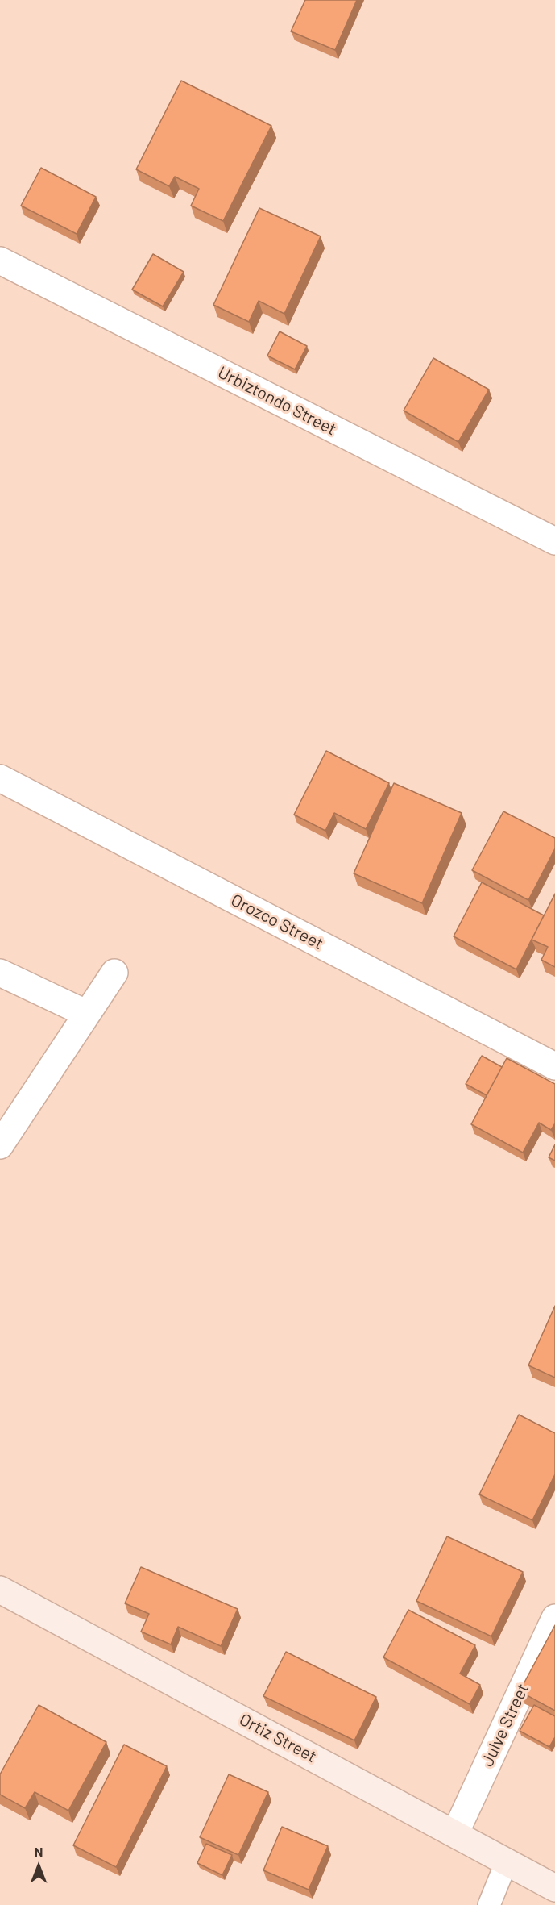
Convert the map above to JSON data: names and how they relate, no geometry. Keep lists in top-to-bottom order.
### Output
{
  "streets": {
    "street": [
      "Urbiztondo Street",
      "Orozco Street",
      "Julve Street",
      "Ortiz Street"
    ]
  },
  "crossings": [
    ["Julve Street", "Ortiz Street"]
  ],
  "north": "top"
}
